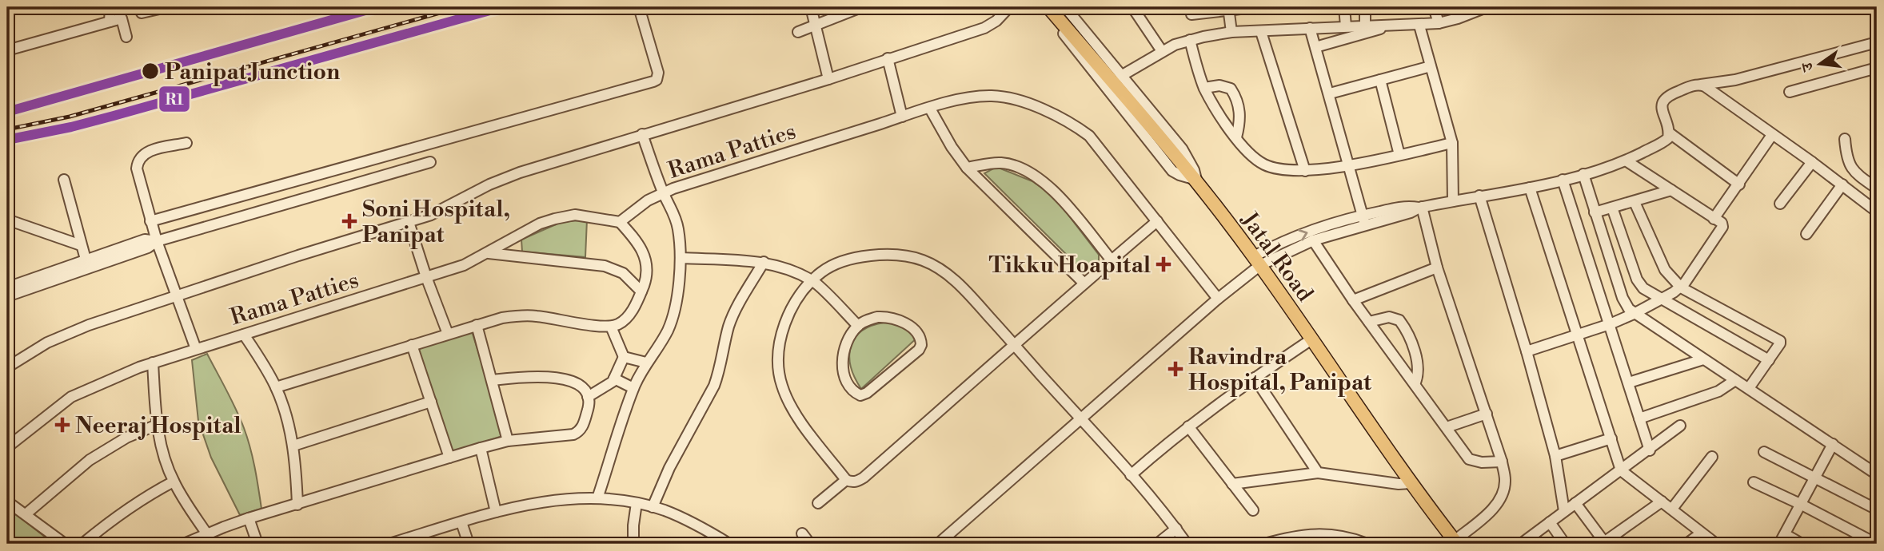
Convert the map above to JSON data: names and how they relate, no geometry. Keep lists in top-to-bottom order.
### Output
{
  "streets": {
    "main road": ["Jatal Road"],
    "street": ["Rama Patties"]
  },
  "places": {
    "other": ["Panipat Junction"],
    "health": [
      "Soni Hospital, Panipat",
      "Tikku Hoapital",
      "Ravindra Hospital, Panipat",
      "Neeraj Hospital"
    ]
  },
  "lines": ["transit line R1"],
  "north": "left"
}
